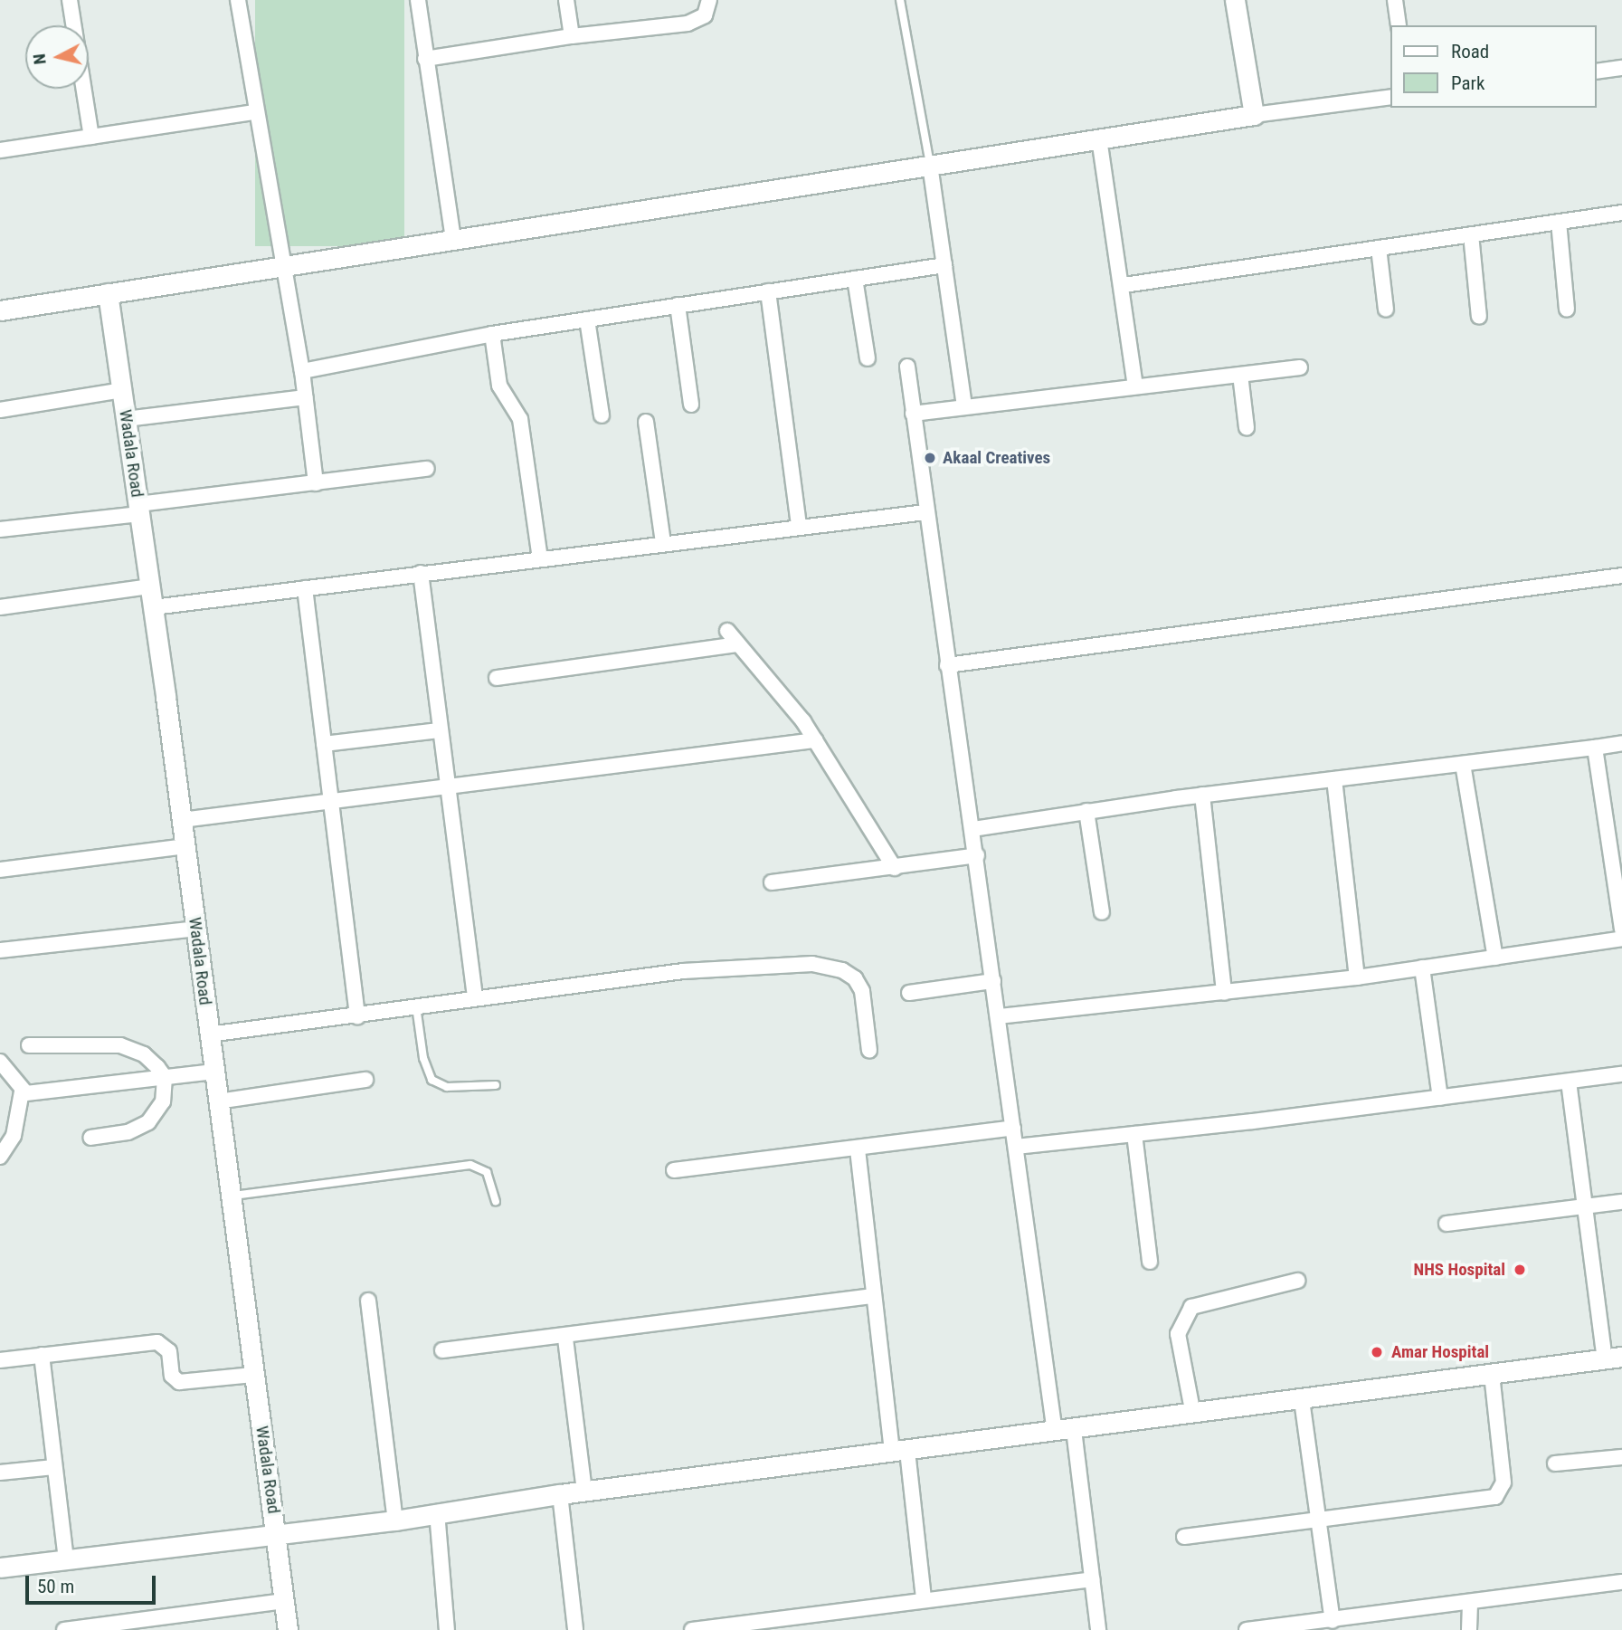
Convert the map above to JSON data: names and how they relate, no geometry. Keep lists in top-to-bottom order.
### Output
{
  "streets": {
    "street": ["Wadala Road"]
  },
  "places": ["Akaal Creatives", "NHS Hospital", "Amar Hospital"],
  "legend": ["Road", "Park"],
  "scale_bar": "50 m",
  "north": "left"
}
